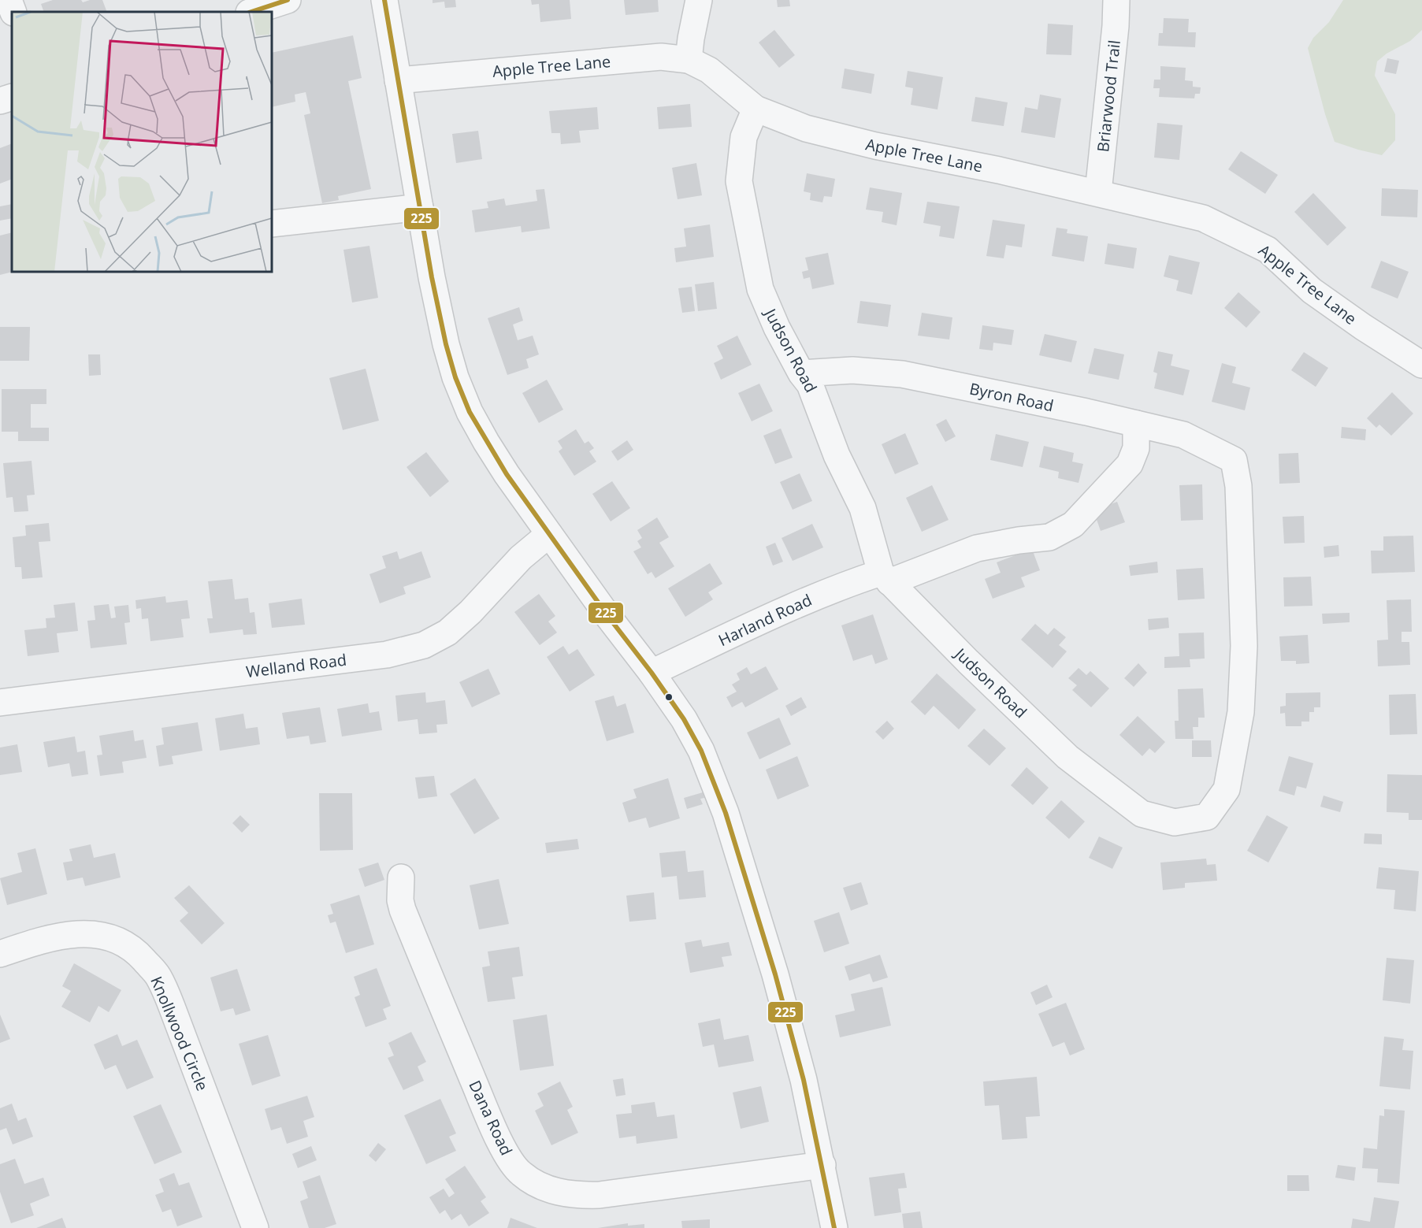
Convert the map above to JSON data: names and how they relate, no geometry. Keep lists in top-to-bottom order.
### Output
{
  "streets": {
    "street": [
      "Apple Tree Lane",
      "Briarwood Trail",
      "Judson Road",
      "Byron Road",
      "Harland Road",
      "Welland Road",
      "Knollwood Circle",
      "Dana Road"
    ]
  },
  "crossings": [
    ["Apple Tree Lane", "Briarwood Trail"],
    ["Apple Tree Lane", "Judson Road"],
    ["Judson Road", "Byron Road"],
    ["Judson Road", "Harland Road"],
    ["Byron Road", "Harland Road"]
  ],
  "lines": ["transit line 225"]
}
